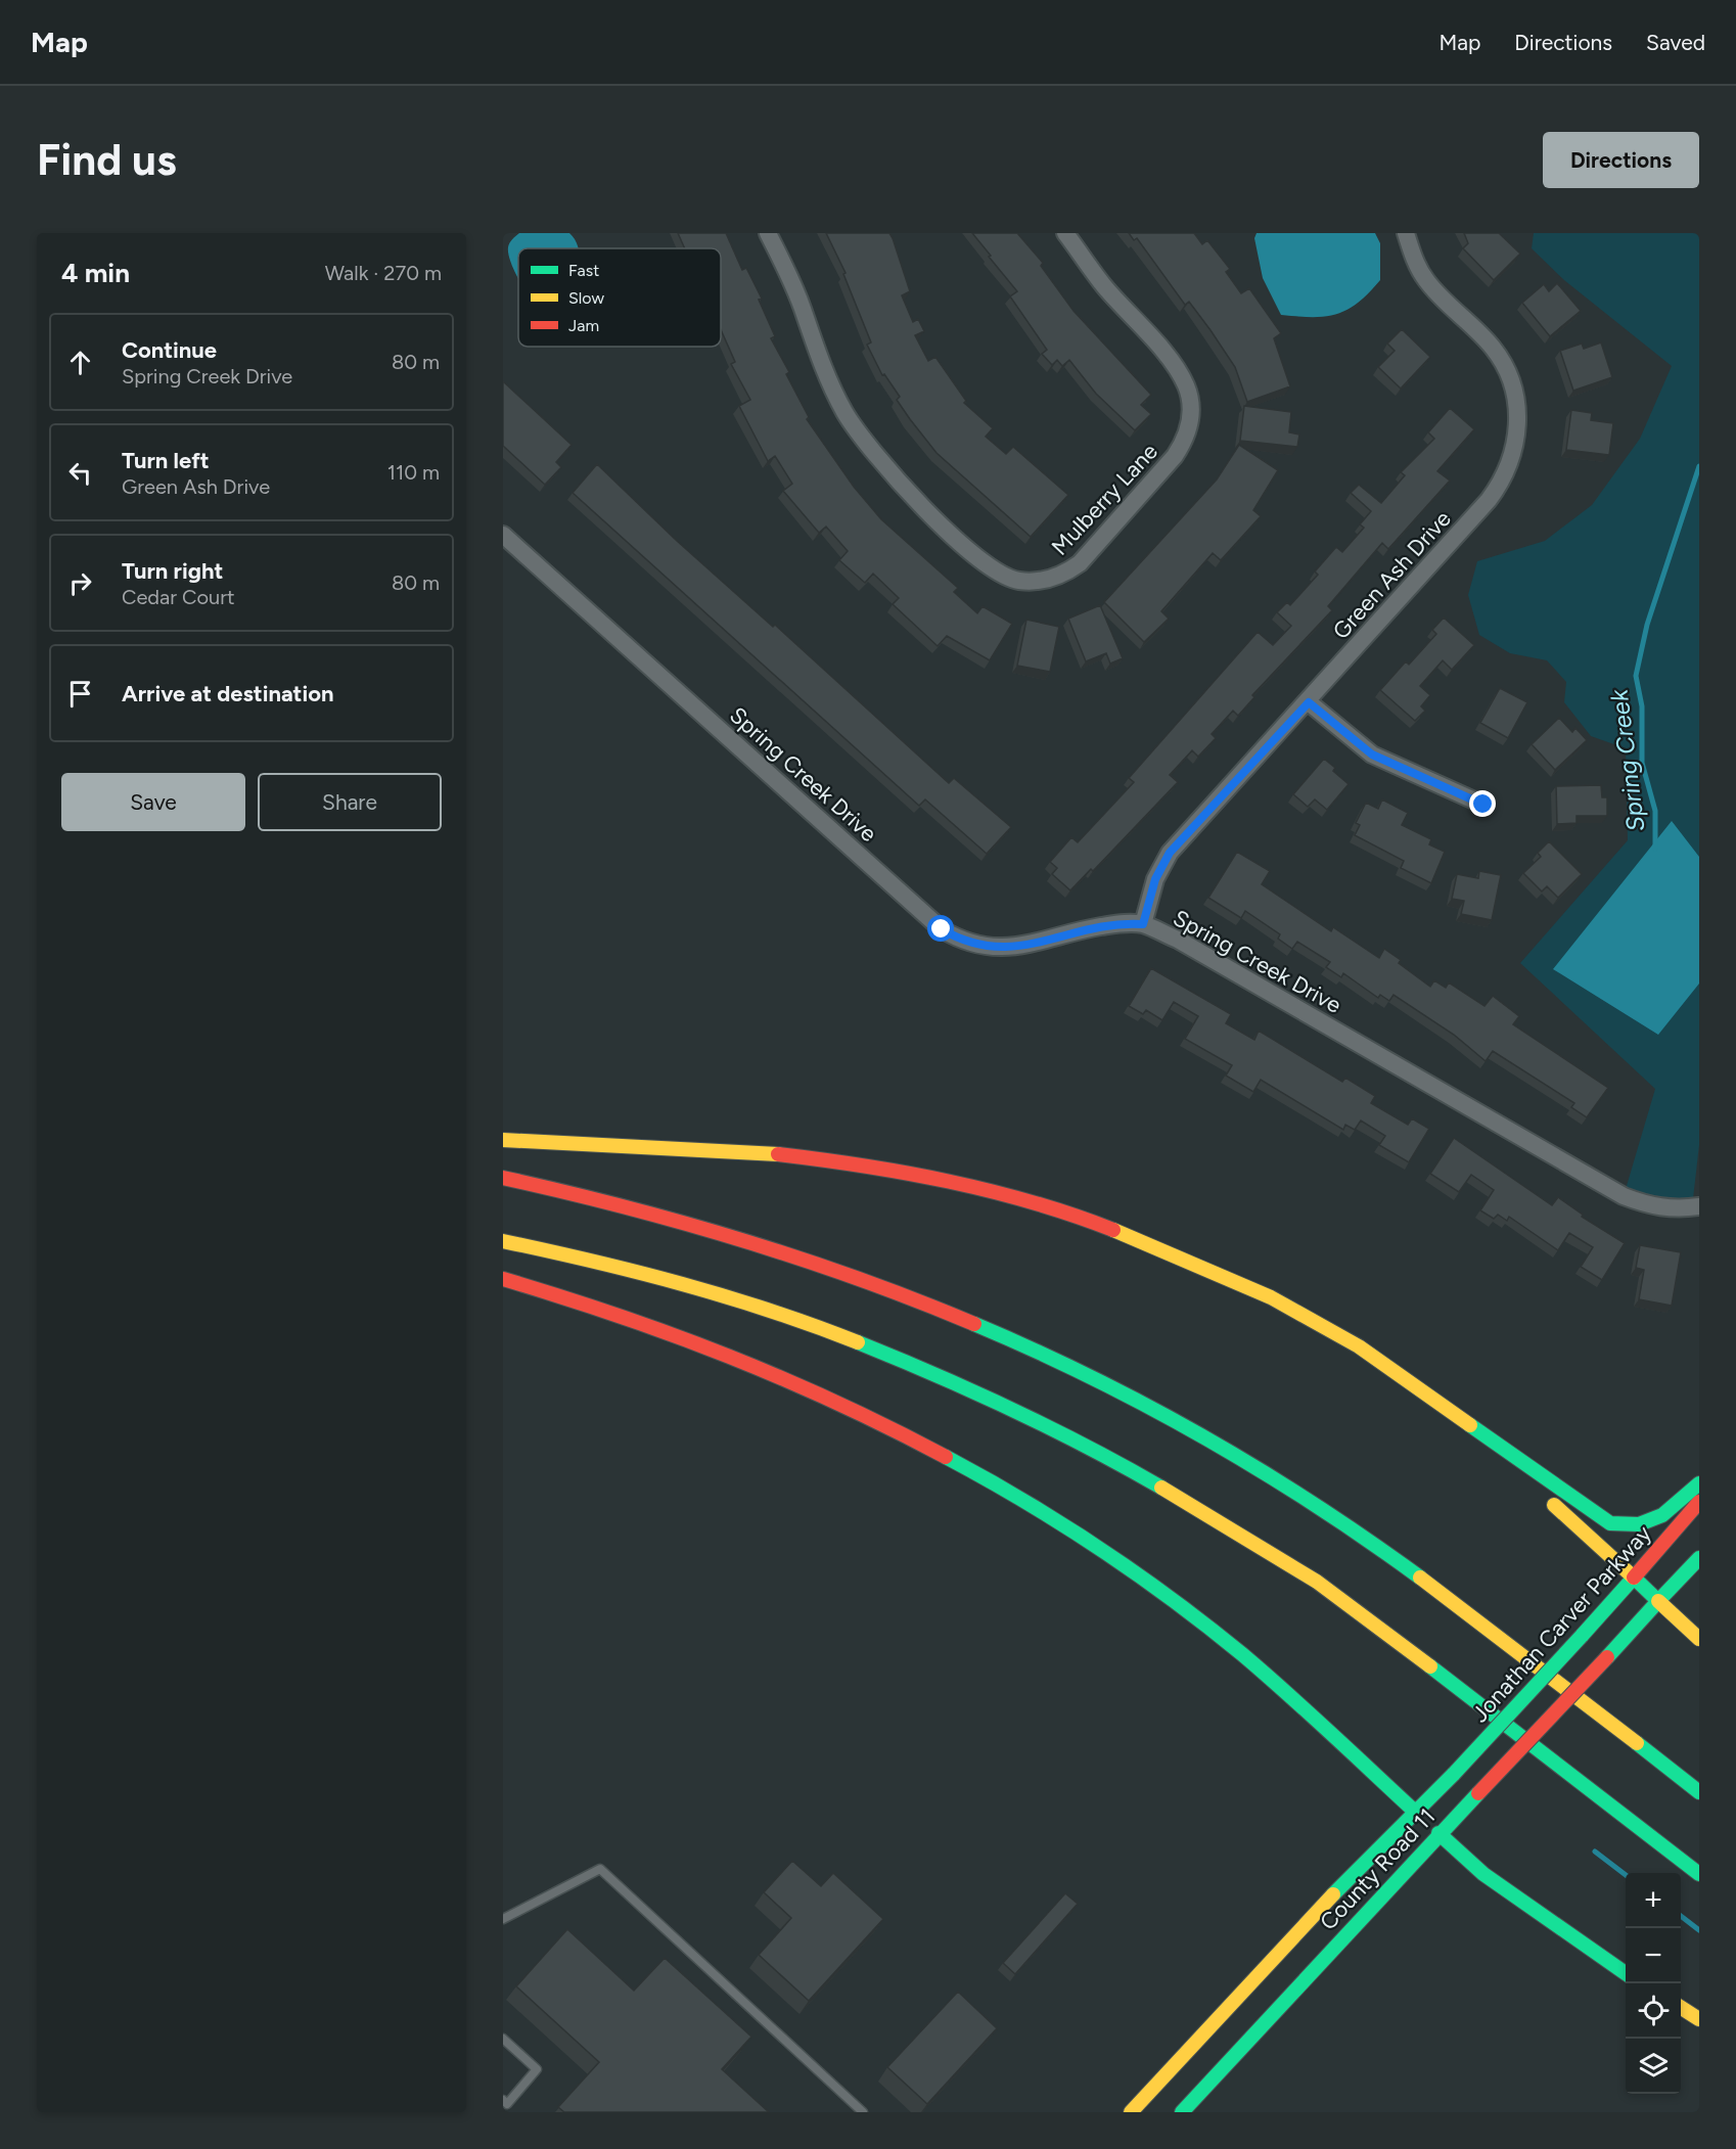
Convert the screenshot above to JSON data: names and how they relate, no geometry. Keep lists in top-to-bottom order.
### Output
{
  "streets": {
    "main road": ["Jonathan Carver Parkway", "County Road 11"],
    "street": ["Mulberry Lane", "Green Ash Drive", "Spring Creek Drive"]
  },
  "crossings": [
    ["Green Ash Drive", "Spring Creek Drive"],
    ["Jonathan Carver Parkway", "County Road 11"]
  ],
  "water": ["Spring Creek"],
  "legend": ["Fast", "Slow", "Jam"],
  "page": {
    "header": "Map",
    "nav": ["Map", "Directions", "Saved"],
    "buttons": [
      "Directions",
      ["Save", "Share"]
    ],
    "title": "Find us",
    "heading": ["4 min", "Walk · 270 m"],
    "list": [
      ["Continue", "Spring Creek Drive", "80 m"],
      ["Turn left", "Green Ash Drive", "110 m"],
      ["Turn right", "Cedar Court", "80 m"],
      "Arrive at destination"
    ],
    "map_buttons": ["+", "−"]
  }
}
